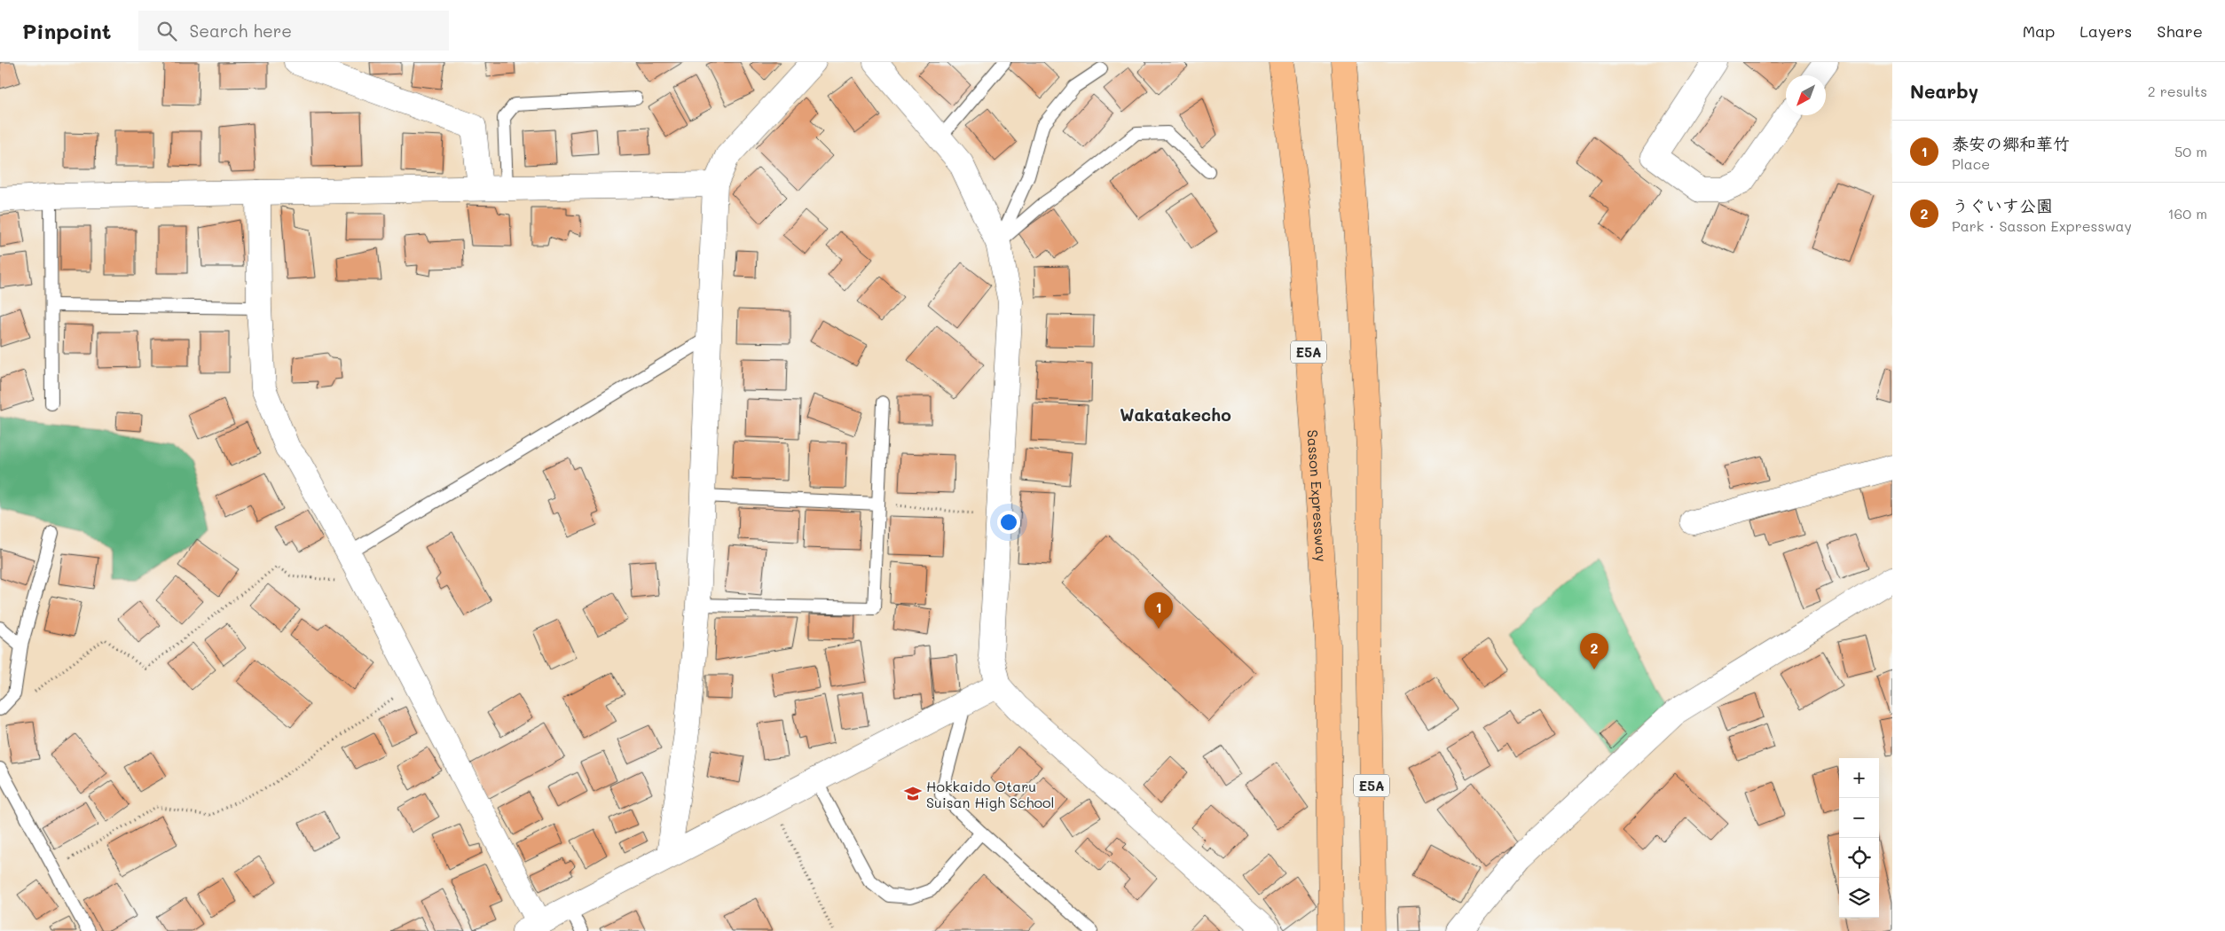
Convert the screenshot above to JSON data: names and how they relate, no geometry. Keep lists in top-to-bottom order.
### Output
{
  "streets": {
    "highway": ["E5A", "Sasson Expressway"]
  },
  "districts": ["Wakatakecho"],
  "places": {
    "school or university": ["Hokkaido Otaru Suisan High School"]
  },
  "north": "bottom left",
  "page": {
    "header": "Pinpoint",
    "search": "Search here",
    "nav": ["Map", "Layers", "Share"],
    "heading": ["Nearby", "2 results"],
    "list": [
      {
        "mark": "1",
        "name": "泰安の郷和華竹",
        "note": "Place",
        "value": "50 m"
      },
      {
        "mark": "2",
        "name": "うぐいす公園",
        "note": "Park · Sasson Expressway",
        "value": "160 m"
      }
    ],
    "pins": ["1", "2"],
    "map_buttons": ["+", "−"]
  }
}
